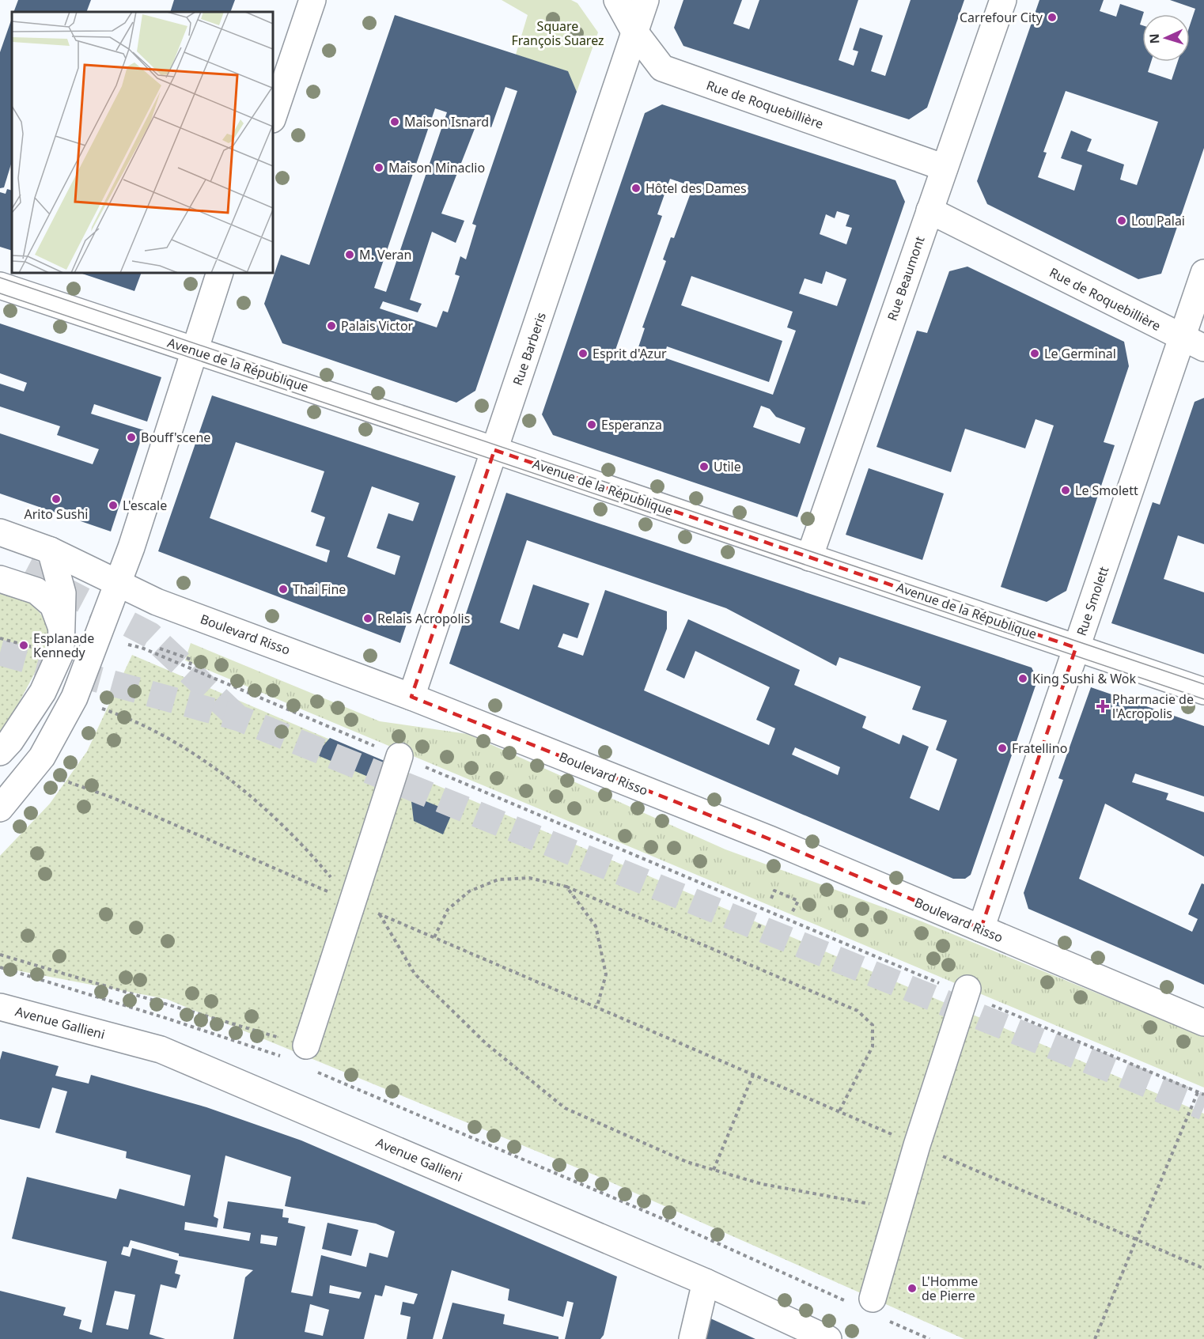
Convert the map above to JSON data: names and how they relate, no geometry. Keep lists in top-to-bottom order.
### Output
{
  "streets": {
    "street": [
      "Rue de Roquebillière",
      "Rue Beaumont",
      "Rue Barberis",
      "Avenue de la République",
      "Rue Smolett",
      "Boulevard Risso",
      "Avenue Gallieni"
    ]
  },
  "crossings": [
    ["Rue de Roquebillière", "Rue Beaumont"],
    ["Rue de Roquebillière", "Rue Barberis"],
    ["Rue de Roquebillière", "Rue Smolett"],
    ["Rue Beaumont", "Avenue de la République"],
    ["Rue Barberis", "Avenue de la République"],
    ["Rue Barberis", "Boulevard Risso"],
    ["Avenue de la République", "Rue Smolett"],
    ["Rue Smolett", "Boulevard Risso"]
  ],
  "parks": ["Square François Suarez"],
  "places": {
    "other": [
      "Carrefour City",
      "Maison Isnard",
      "Maison Minaclio",
      "Hôtel des Dames",
      "Lou Palai",
      "M. Veran",
      "Palais Victor",
      "Esprit d'Azur",
      "Le Germinal",
      "Esperanza",
      "Bouff'scene",
      "Utile",
      "Le Smolett",
      "Arito Sushi",
      "L'escale",
      "Thai Fine",
      "Relais Acropolis",
      "Esplanade Kennedy",
      "King Sushi & Wok",
      "Fratellino",
      "L'Homme de Pierre"
    ],
    "health": ["Pharmacie de l'Acropolis"]
  },
  "north": "left"
}
